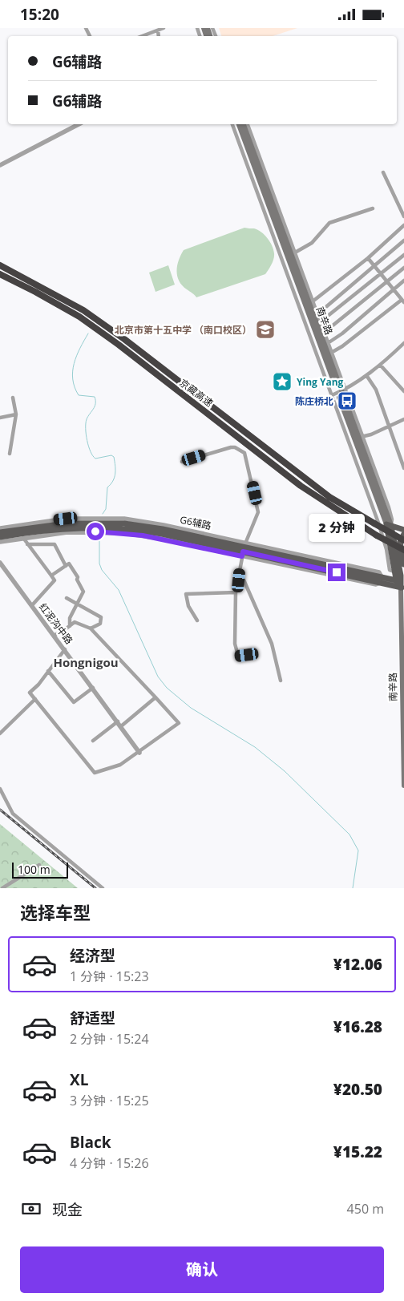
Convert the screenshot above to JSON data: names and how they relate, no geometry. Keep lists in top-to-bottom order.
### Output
{
  "streets": {
    "highway": ["京藏高速"],
    "main road": ["南辛路", "G6辅路"],
    "street": ["红泥沟中路"]
  },
  "crossings": [
    ["南辛路", "G6辅路"]
  ],
  "districts": ["Hongnigou"],
  "places": {
    "school or university": ["北京市第十五中学 （南口校区）"],
    "place": ["Ying Yang"],
    "bus stop": ["陈庄桥北"]
  },
  "scale_bar": "100 m",
  "page": {
    "status": "15:20",
    "banner": ["G6辅路", "G6辅路"],
    "bubble": "2 分钟",
    "scale": "100 m",
    "heading": "选择车型",
    "list": [
      {
        "name": "经济型",
        "note": "1 分钟 · 15:23",
        "value": "¥12.06"
      },
      {
        "name": "舒适型",
        "note": "2 分钟 · 15:24",
        "value": "¥16.28"
      },
      {
        "name": "XL",
        "note": "3 分钟 · 15:25",
        "value": "¥20.50"
      },
      {
        "name": "Black",
        "note": "4 分钟 · 15:26",
        "value": "¥15.22"
      }
    ],
    "pay": ["现金", "450 m"],
    "buttons": "确认"
  }
}
